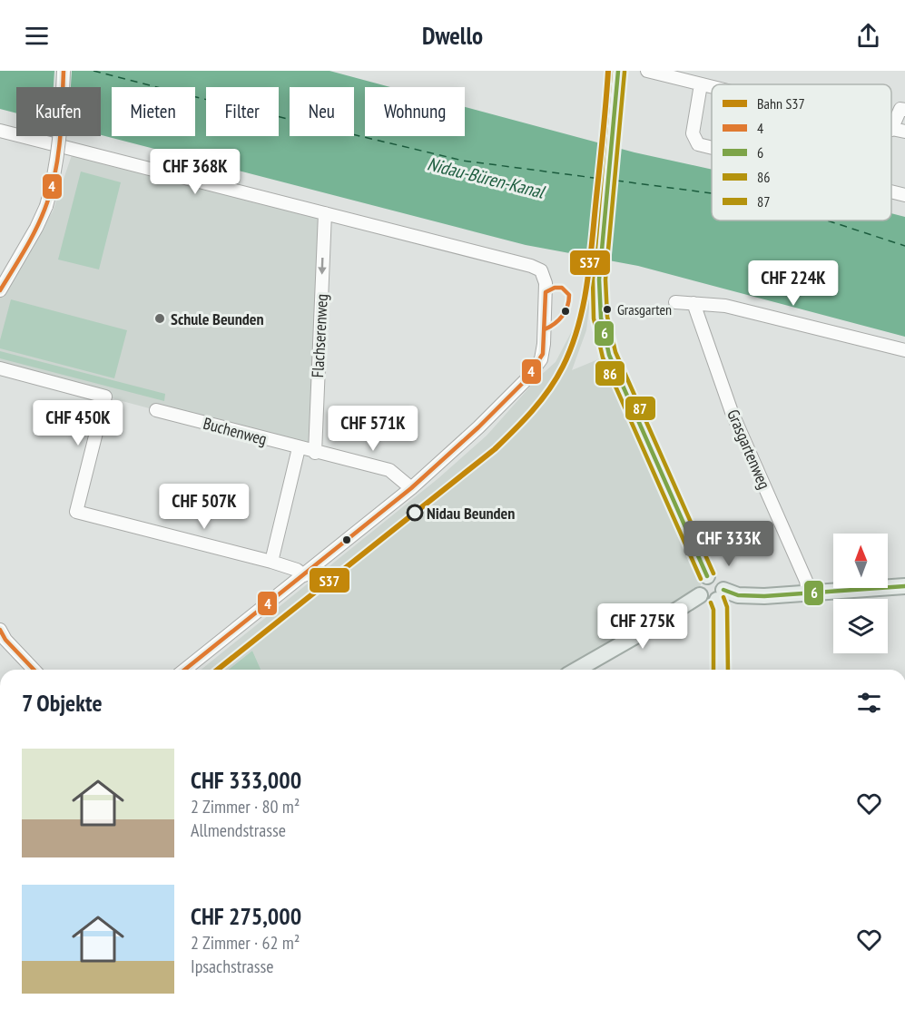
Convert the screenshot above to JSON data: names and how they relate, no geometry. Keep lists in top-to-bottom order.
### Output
{
  "streets": {
    "street": ["Flachserenweg", "Buchenweg", "Grasgartenweg"]
  },
  "crossings": [
    ["Flachserenweg", "Buchenweg"]
  ],
  "one_way": ["Flachserenweg"],
  "water": ["Nidau-Büren-Kanal"],
  "places": ["Grasgarten", "Schule Beunden", "Nidau Beunden"],
  "lines": [
    "rail line S37",
    "transit line 4",
    "transit line 6",
    "transit line 86",
    "transit line 87"
  ],
  "legend": [
    "Bahn S37",
    "4",
    "6",
    "86",
    "87"
  ],
  "north": "top",
  "page": {
    "header": "Dwello",
    "chip": [
      "Kaufen",
      "Mieten",
      "Filter",
      "Neu",
      "Wohnung"
    ],
    "price": [
      "CHF 368K",
      "CHF 224K",
      "CHF 450K",
      "CHF 571K",
      "CHF 507K",
      "CHF 333K",
      "CHF 275K"
    ],
    "heading": "7 Objekte",
    "list": [
      {
        "name": "CHF 333,000",
        "note": "2 Zimmer · 80 m² · Allmendstrasse"
      },
      {
        "name": "CHF 275,000",
        "note": "2 Zimmer · 62 m² · Ipsachstrasse"
      }
    ]
  }
}
